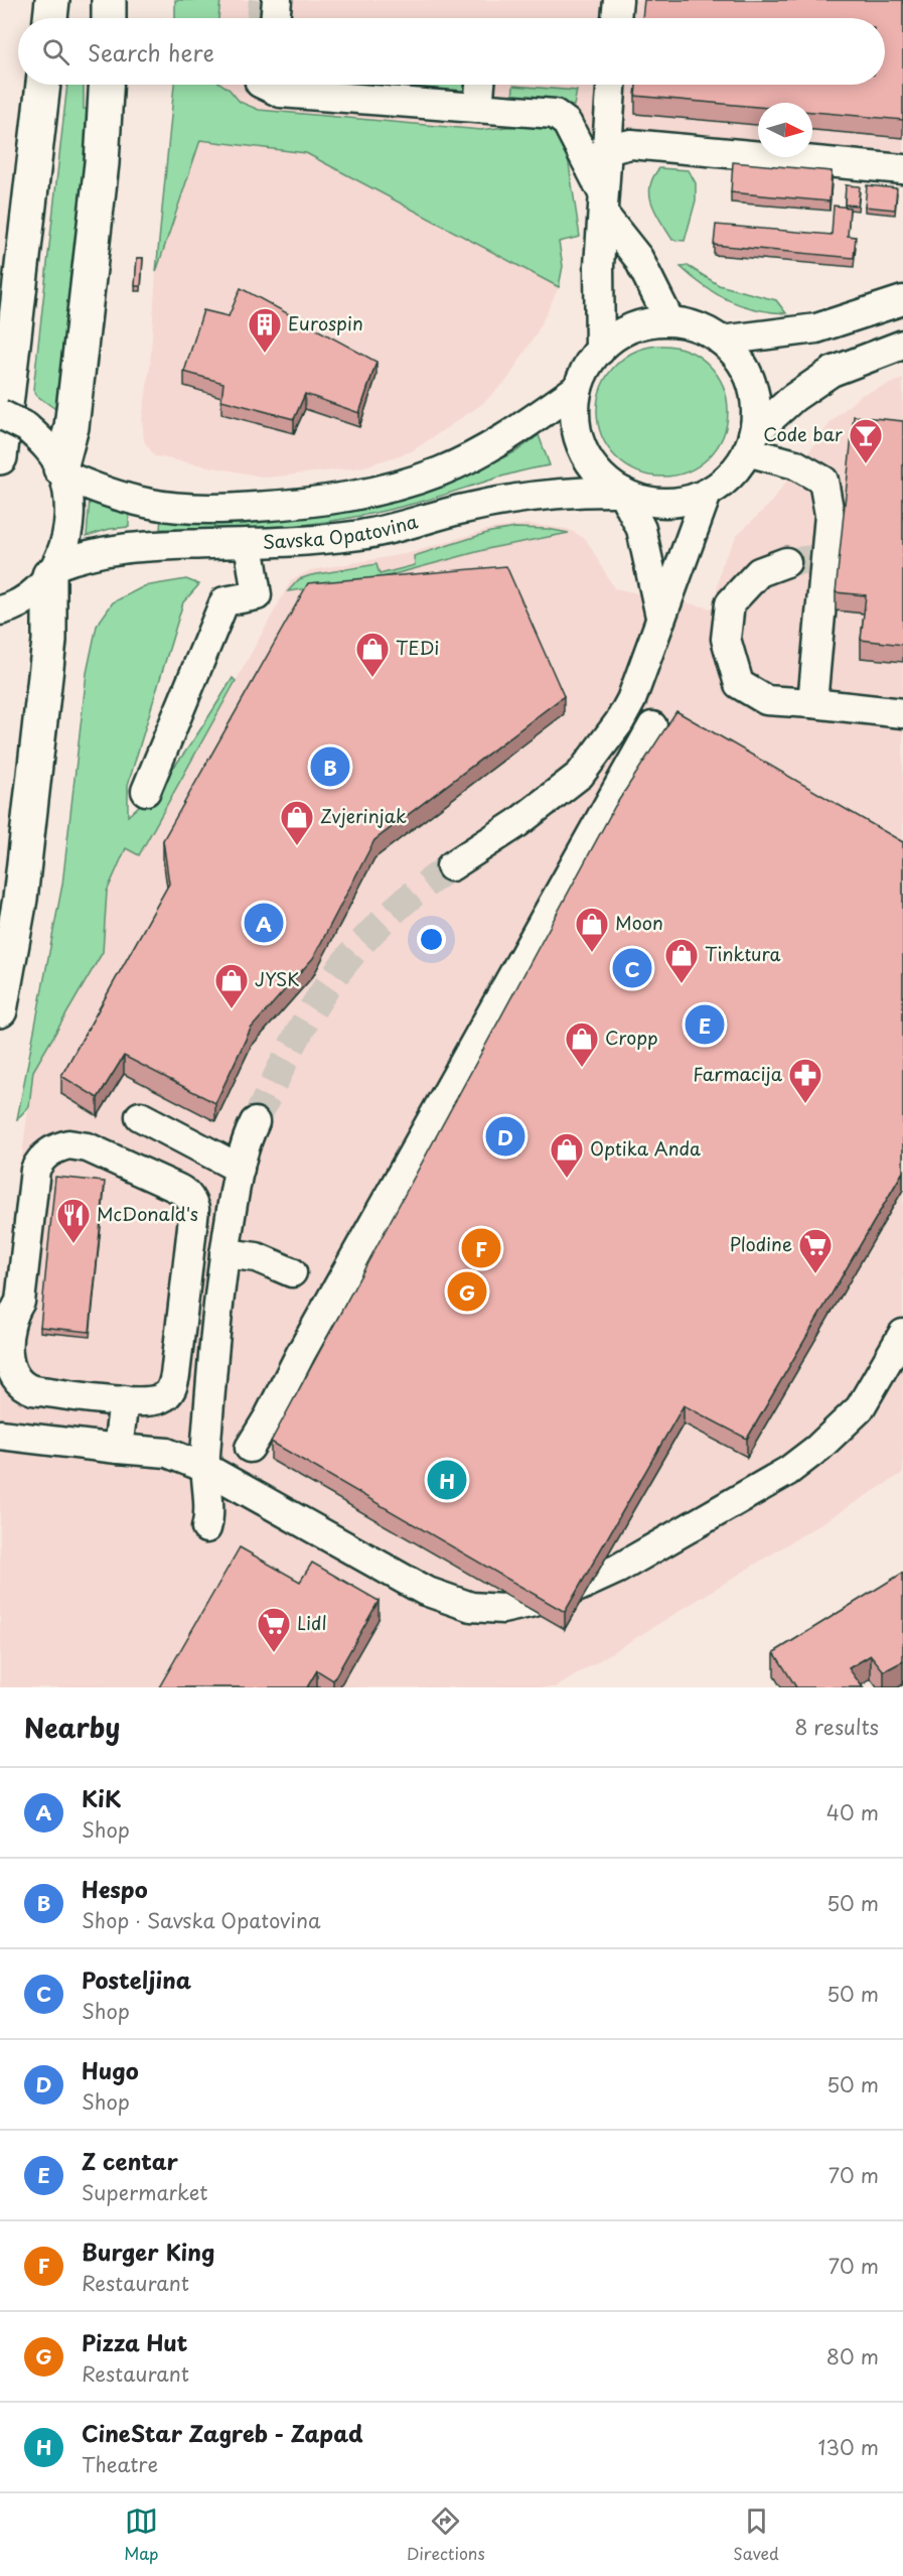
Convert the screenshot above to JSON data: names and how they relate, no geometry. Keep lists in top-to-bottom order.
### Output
{
  "streets": {
    "street": ["Savska Opatovina"]
  },
  "places": {
    "building": ["Eurospin"],
    "bar": ["Code bar"],
    "shop": [
      "TEDi",
      "Zvjerinjak",
      "Moon",
      "Tinktura",
      "JYSK",
      "Cropp",
      "Optika Anda"
    ],
    "pharmacy": ["Farmacija"],
    "restaurant": ["McDonald's"],
    "supermarket": ["Plodine", "Lidl"]
  },
  "north": "right",
  "page": {
    "search": "Search here",
    "pins": [
      "B",
      "A",
      "C",
      "E",
      "D",
      "F",
      "G",
      "H"
    ],
    "heading": ["Nearby", "8 results"],
    "list": [
      {
        "mark": "A",
        "name": "KiK",
        "note": "Shop",
        "value": "40 m"
      },
      {
        "mark": "B",
        "name": "Hespo",
        "note": "Shop · Savska Opatovina",
        "value": "50 m"
      },
      {
        "mark": "C",
        "name": "Posteljina",
        "note": "Shop",
        "value": "50 m"
      },
      {
        "mark": "D",
        "name": "Hugo",
        "note": "Shop",
        "value": "50 m"
      },
      {
        "mark": "E",
        "name": "Z centar",
        "note": "Supermarket",
        "value": "70 m"
      },
      {
        "mark": "F",
        "name": "Burger King",
        "note": "Restaurant",
        "value": "70 m"
      },
      {
        "mark": "G",
        "name": "Pizza Hut",
        "note": "Restaurant",
        "value": "80 m"
      },
      {
        "mark": "H",
        "name": "CineStar Zagreb - Zapad",
        "note": "Theatre",
        "value": "130 m"
      }
    ],
    "nav": ["Map", "Directions", "Saved"]
  }
}
